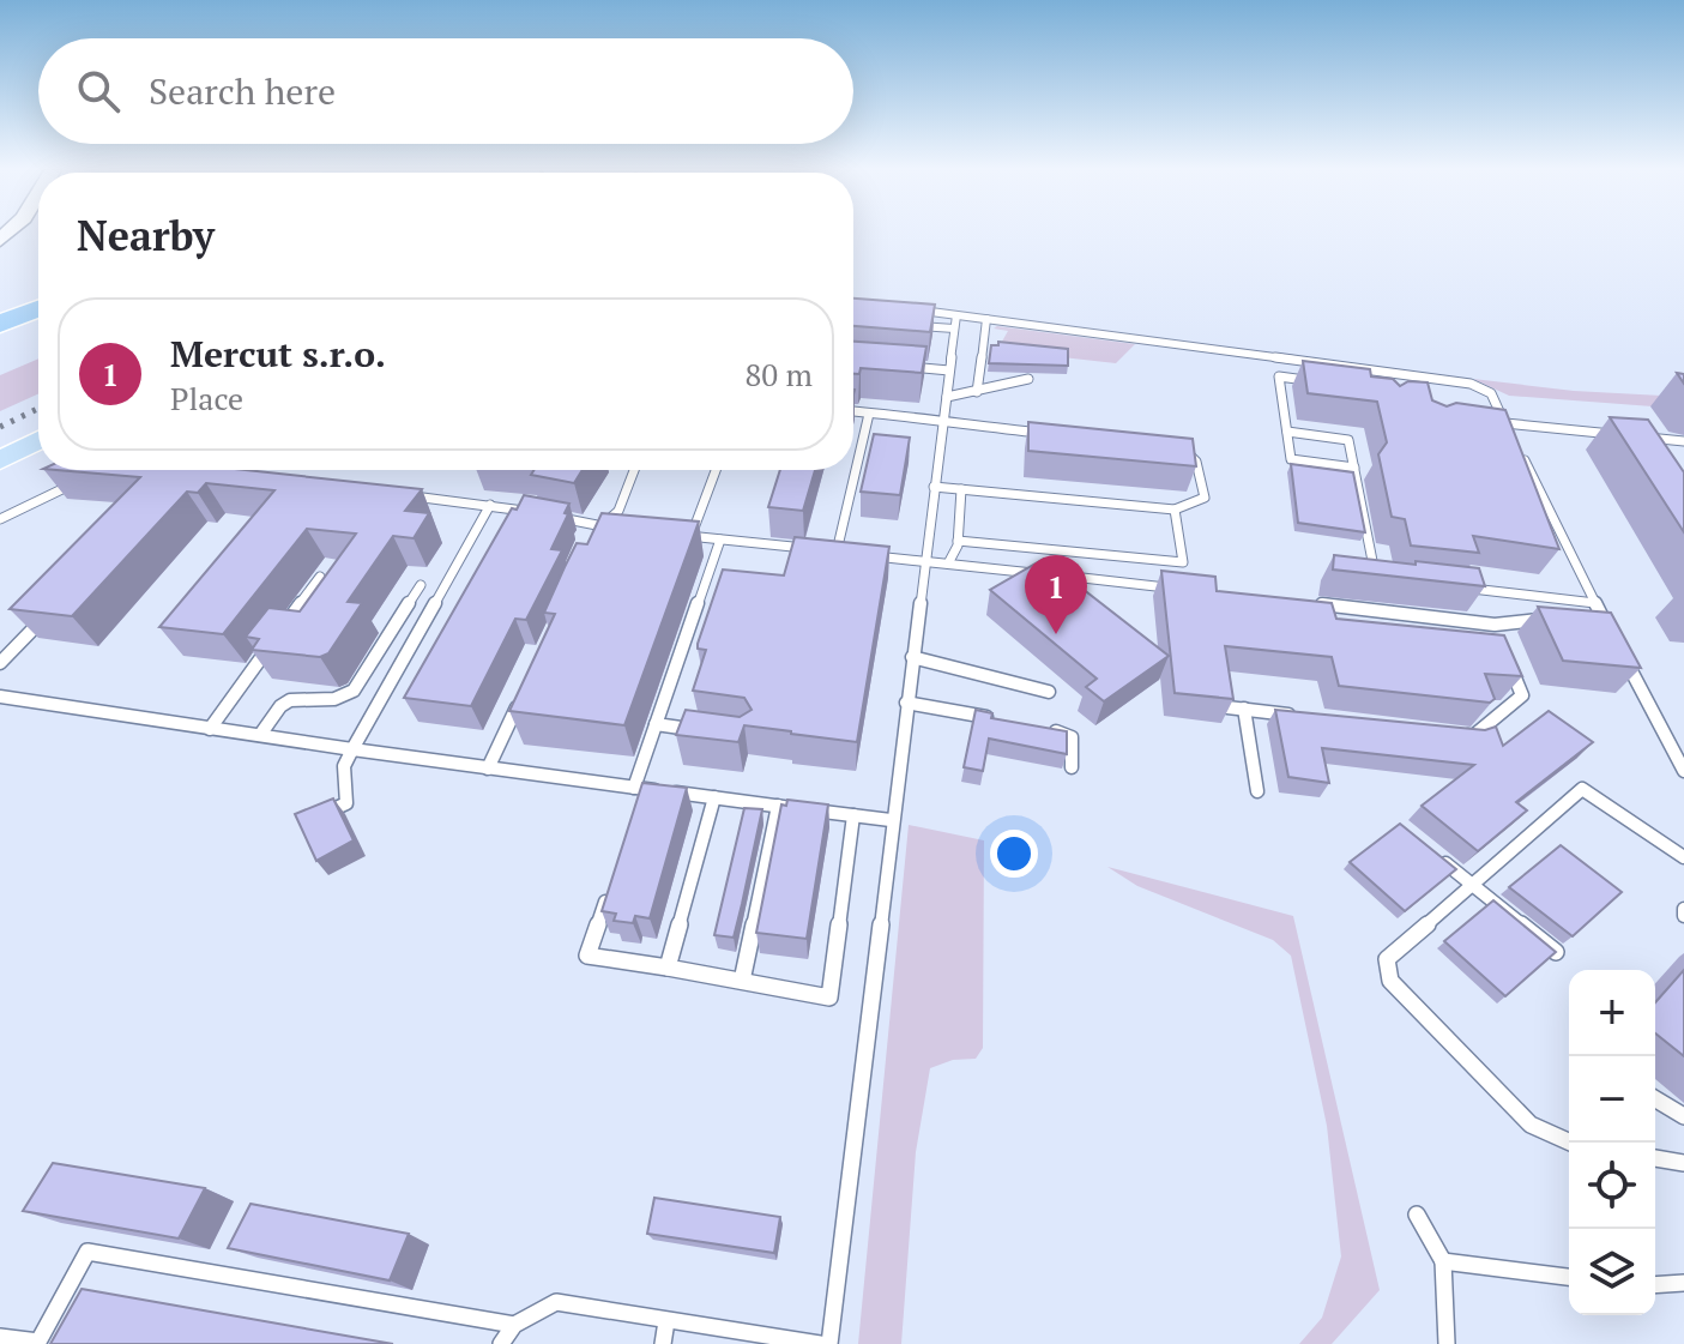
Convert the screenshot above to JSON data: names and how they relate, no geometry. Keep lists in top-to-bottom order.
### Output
{
  "page": {
    "search": "Search here",
    "heading": "Nearby",
    "list": [
      {
        "mark": "1",
        "name": "Mercut s.r.o.",
        "note": "Place",
        "value": "80 m"
      }
    ],
    "pins": "1",
    "map_buttons": ["+", "−"]
  }
}
